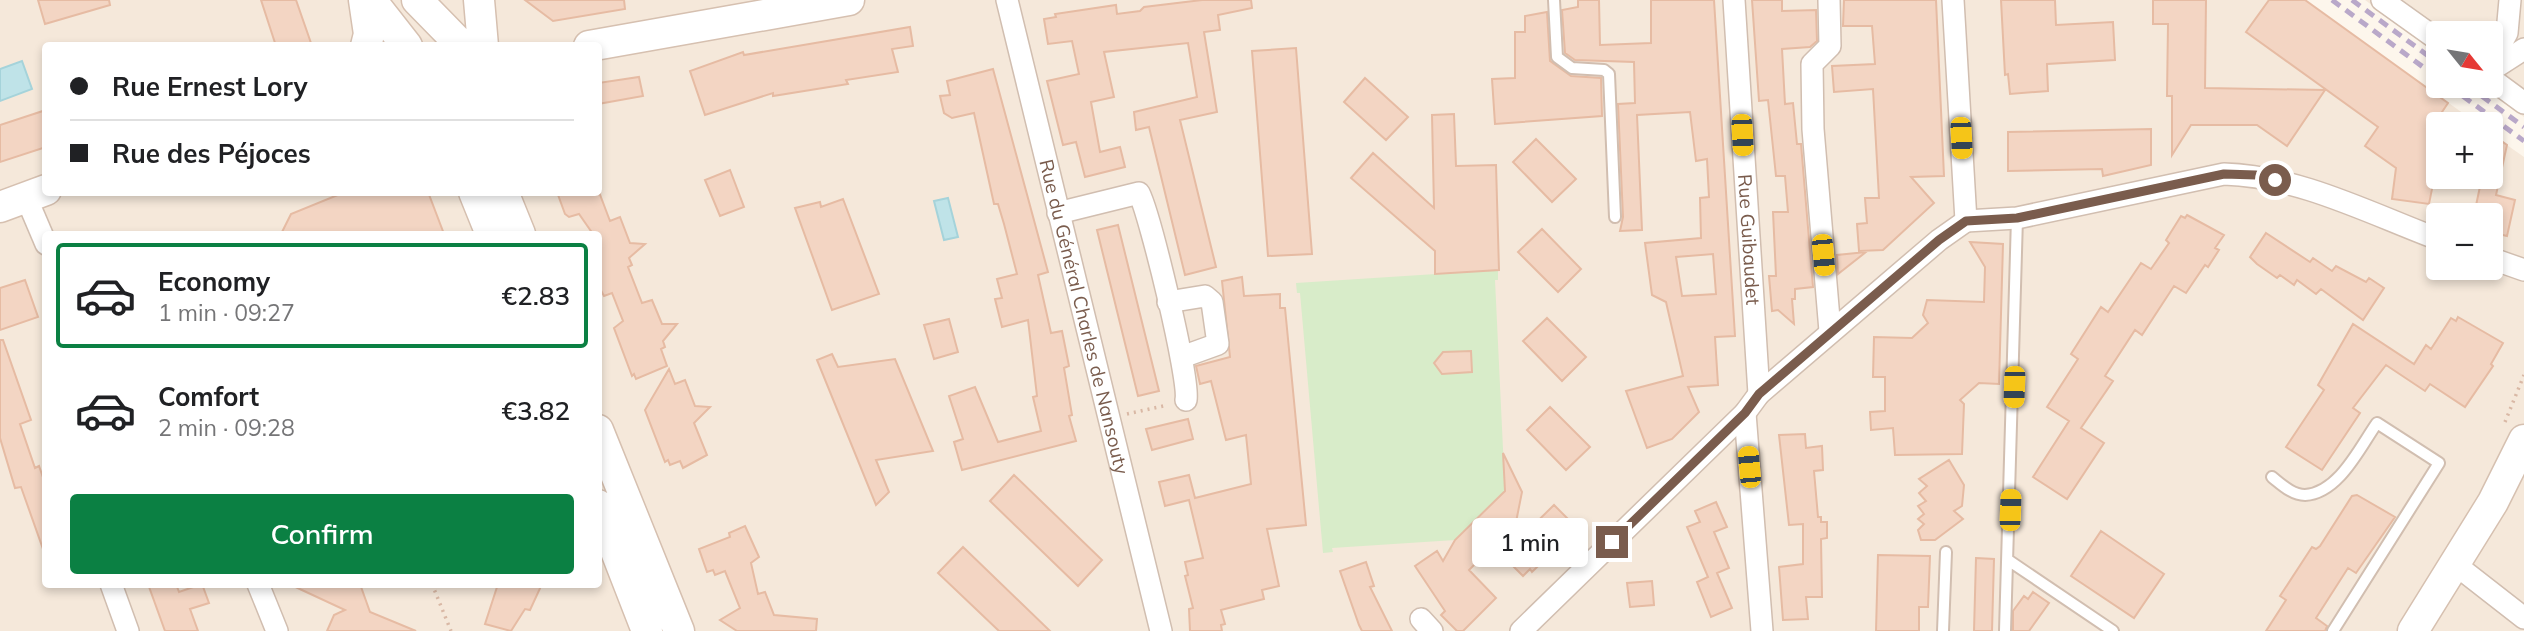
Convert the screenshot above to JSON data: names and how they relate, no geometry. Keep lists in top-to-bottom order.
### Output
{
  "streets": {
    "street": ["Rue Guibaudet", "Rue du Général Charles de Nansouty"]
  },
  "north": "bottom right",
  "page": {
    "map_buttons": ["+", "−"],
    "banner": ["Rue Ernest Lory", "Rue des Péjoces"],
    "list": [
      {
        "name": "Economy",
        "note": "1 min · 09:27",
        "value": "€2.83"
      },
      {
        "name": "Comfort",
        "note": "2 min · 09:28",
        "value": "€3.82"
      }
    ],
    "buttons": "Confirm",
    "bubble": "1 min"
  }
}
